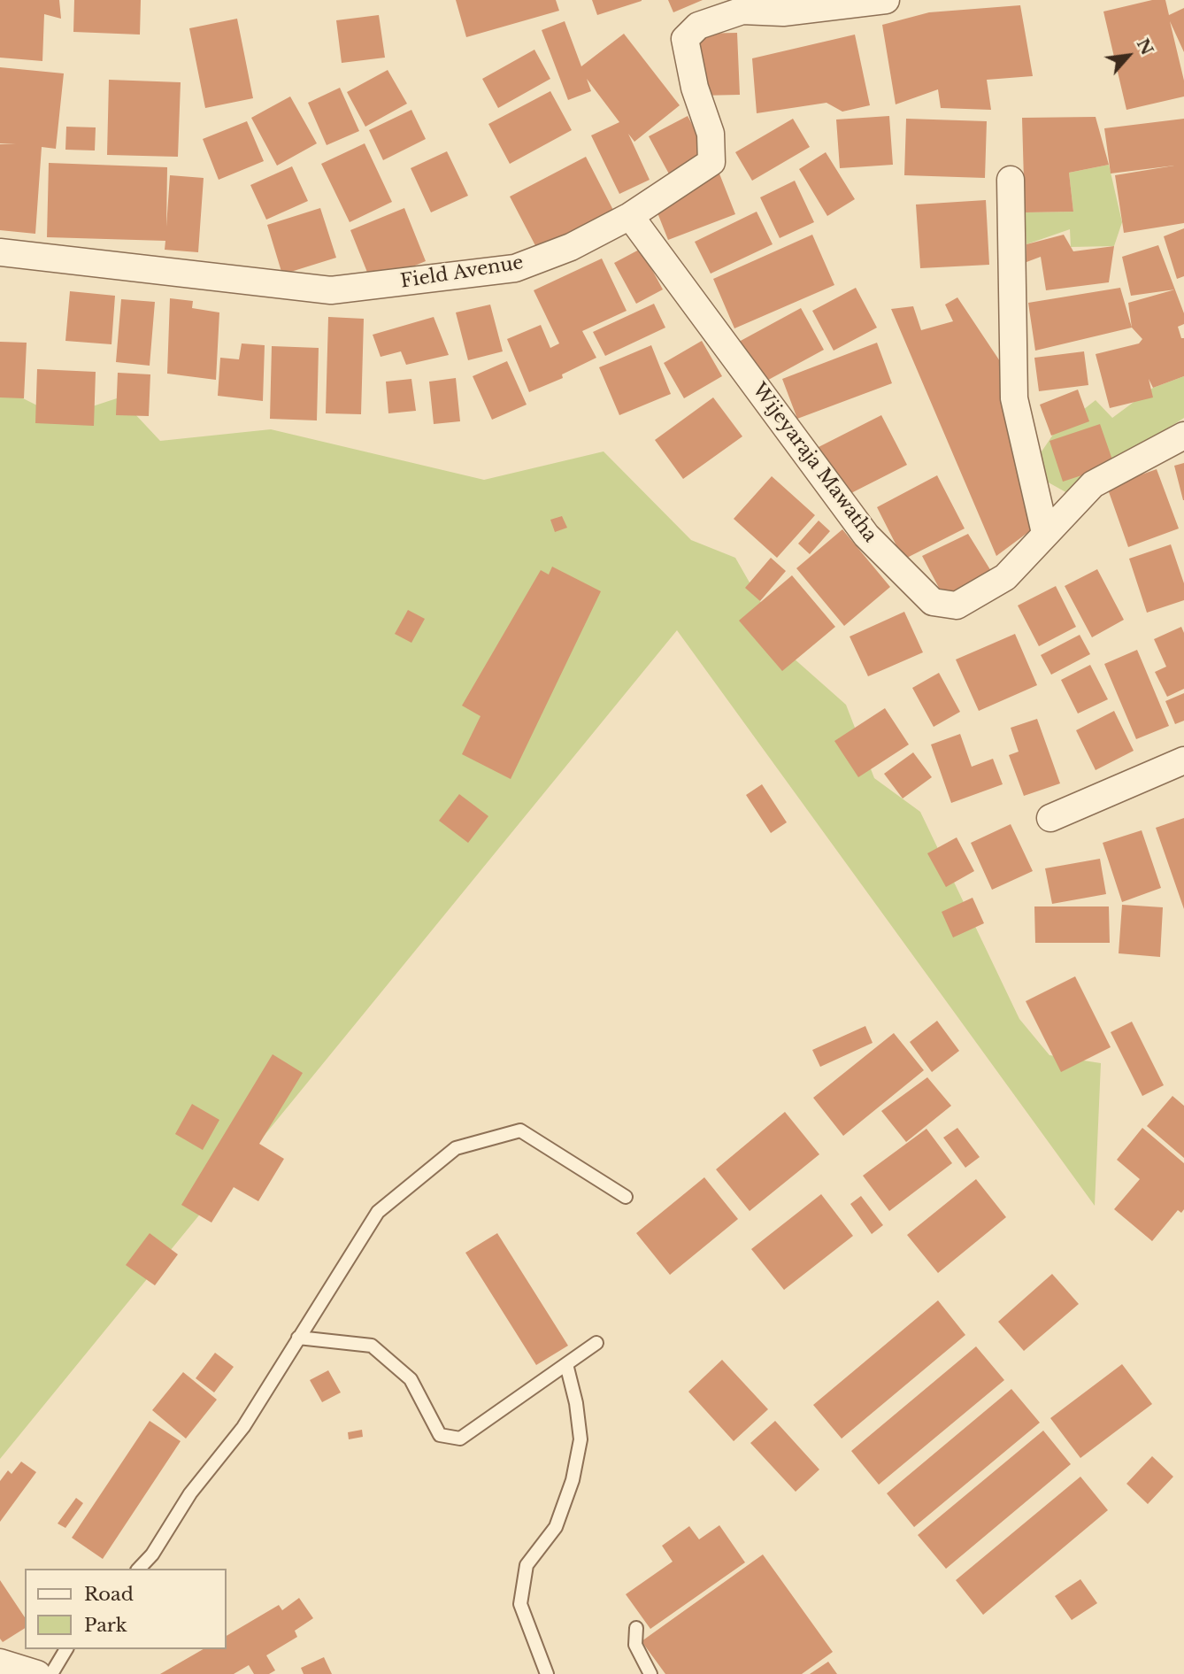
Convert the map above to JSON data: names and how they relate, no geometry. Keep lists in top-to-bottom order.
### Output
{
  "streets": {
    "street": ["Field Avenue", "Wijeyaraja Mawatha"]
  },
  "crossings": [
    ["Field Avenue", "Wijeyaraja Mawatha"]
  ],
  "legend": ["Road", "Park"],
  "north": "top right"
}
